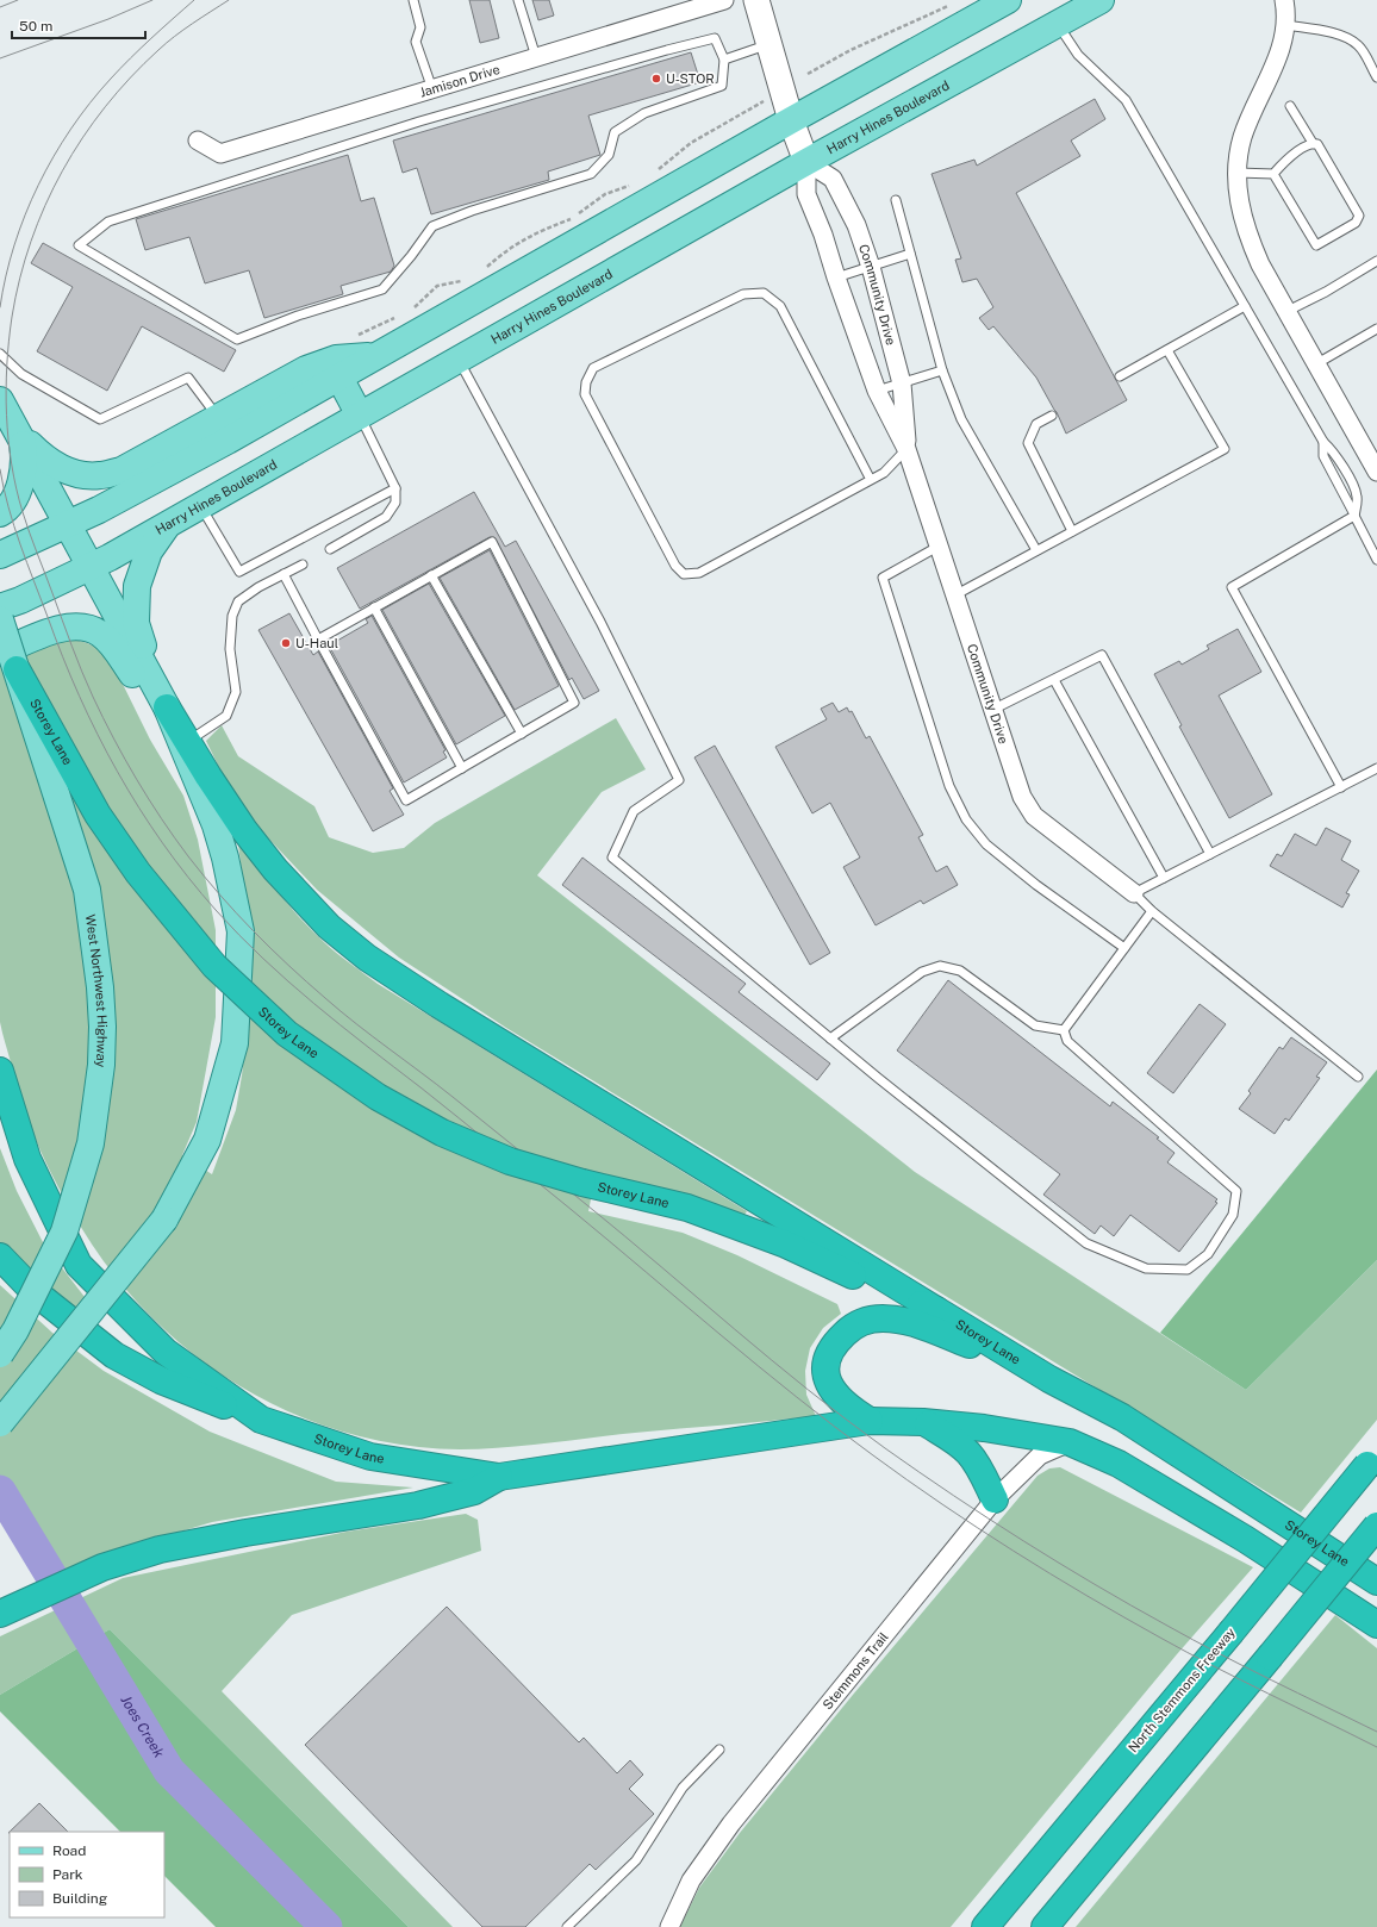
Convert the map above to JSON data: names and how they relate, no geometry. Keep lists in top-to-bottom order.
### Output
{
  "streets": {
    "highway": ["Storey Lane", "North Stemmons Freeway"],
    "main road": ["Harry Hines Boulevard", "West Northwest Highway"],
    "street": ["Jamison Drive", "Community Drive", "Stemmons Trail"]
  },
  "crossings": [
    ["Harry Hines Boulevard", "Community Drive"],
    ["Storey Lane", "West Northwest Highway"],
    ["Storey Lane", "Stemmons Trail"]
  ],
  "water": ["Joes Creek"],
  "places": ["U-STOR", "U-Haul"],
  "legend": ["Road", "Park", "Building"],
  "scale_bar": "50 m"
}
